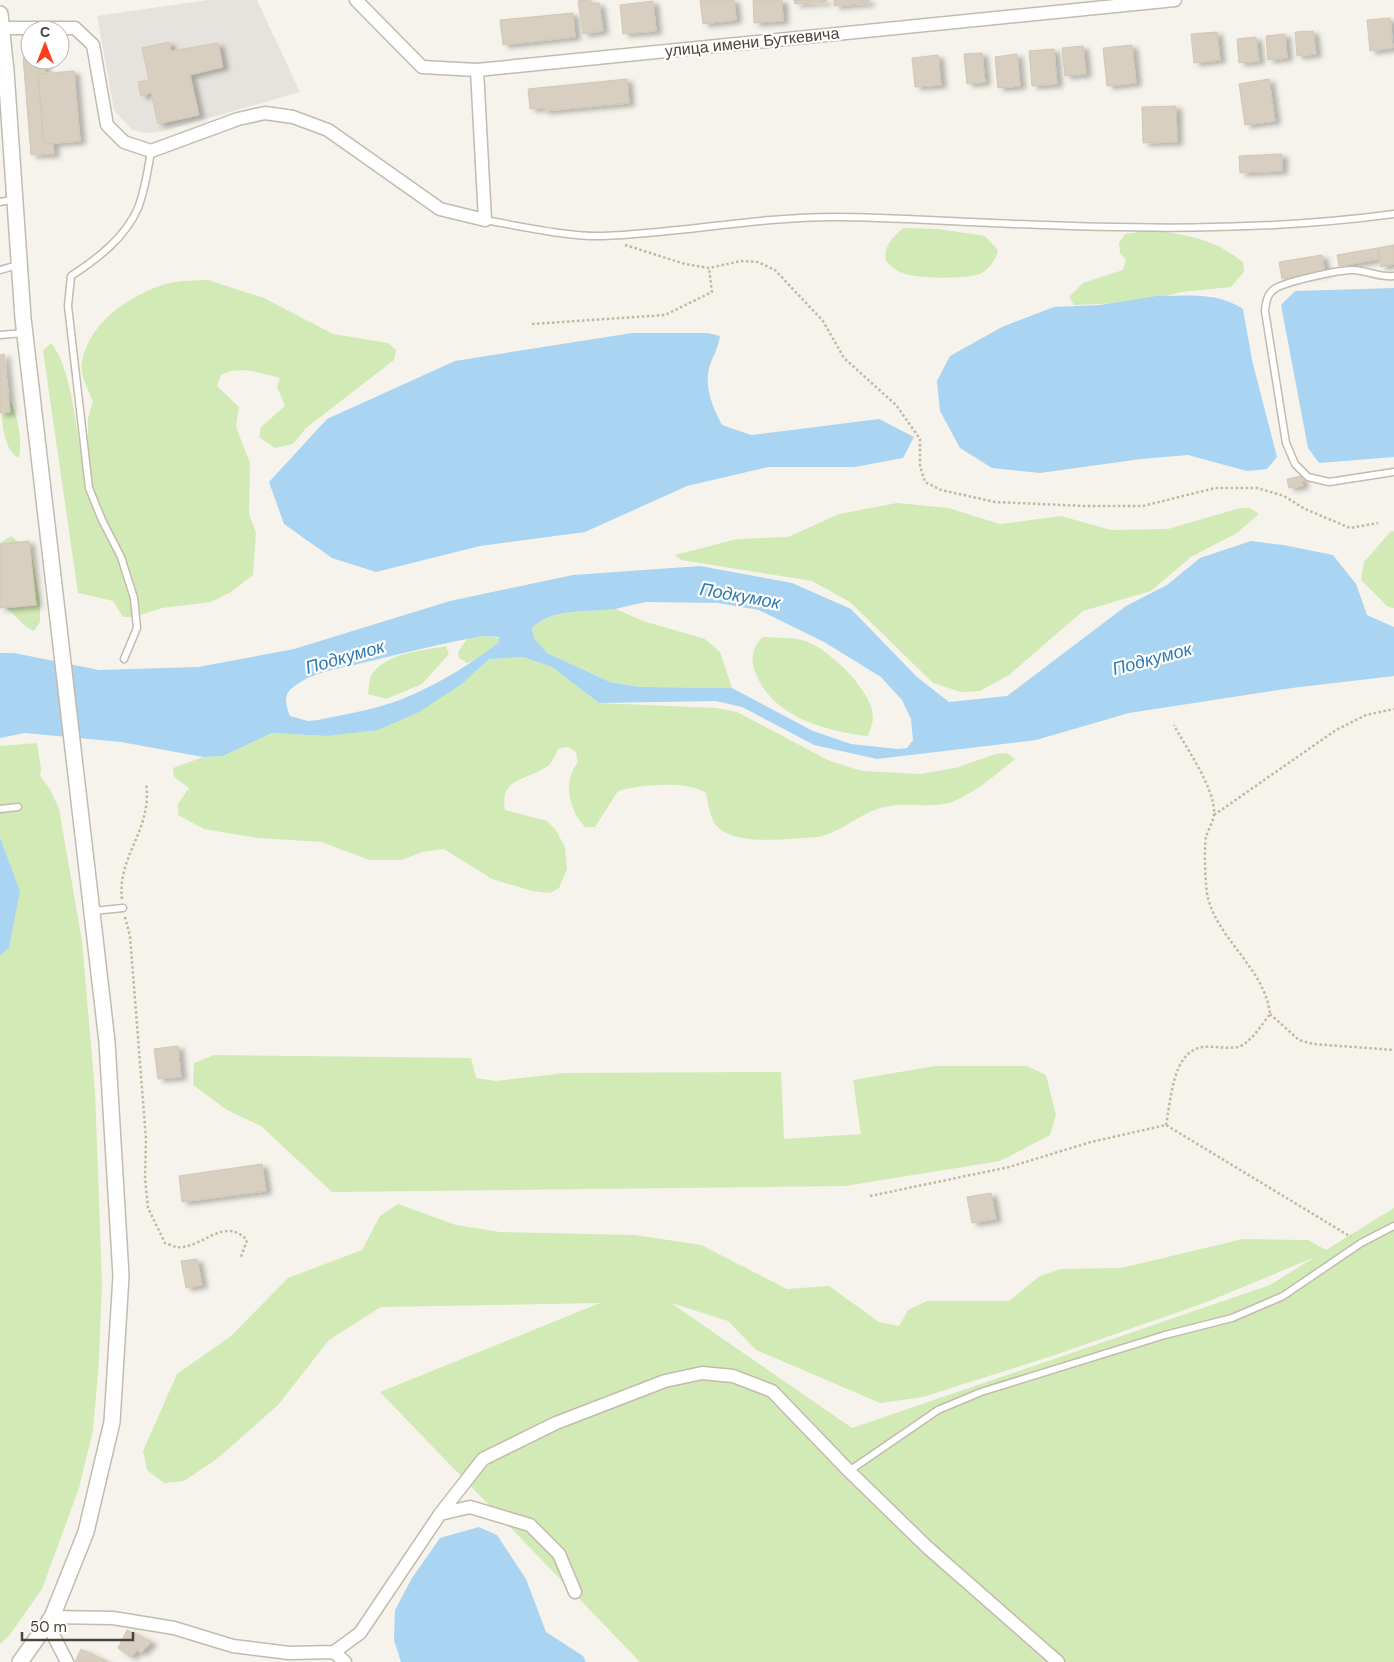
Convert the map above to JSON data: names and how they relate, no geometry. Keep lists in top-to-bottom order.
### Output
{
  "streets": {
    "street": ["улица имени Буткевича"]
  },
  "water": ["Подкумок"],
  "scale_bar": "50 m",
  "north": "top"
}
